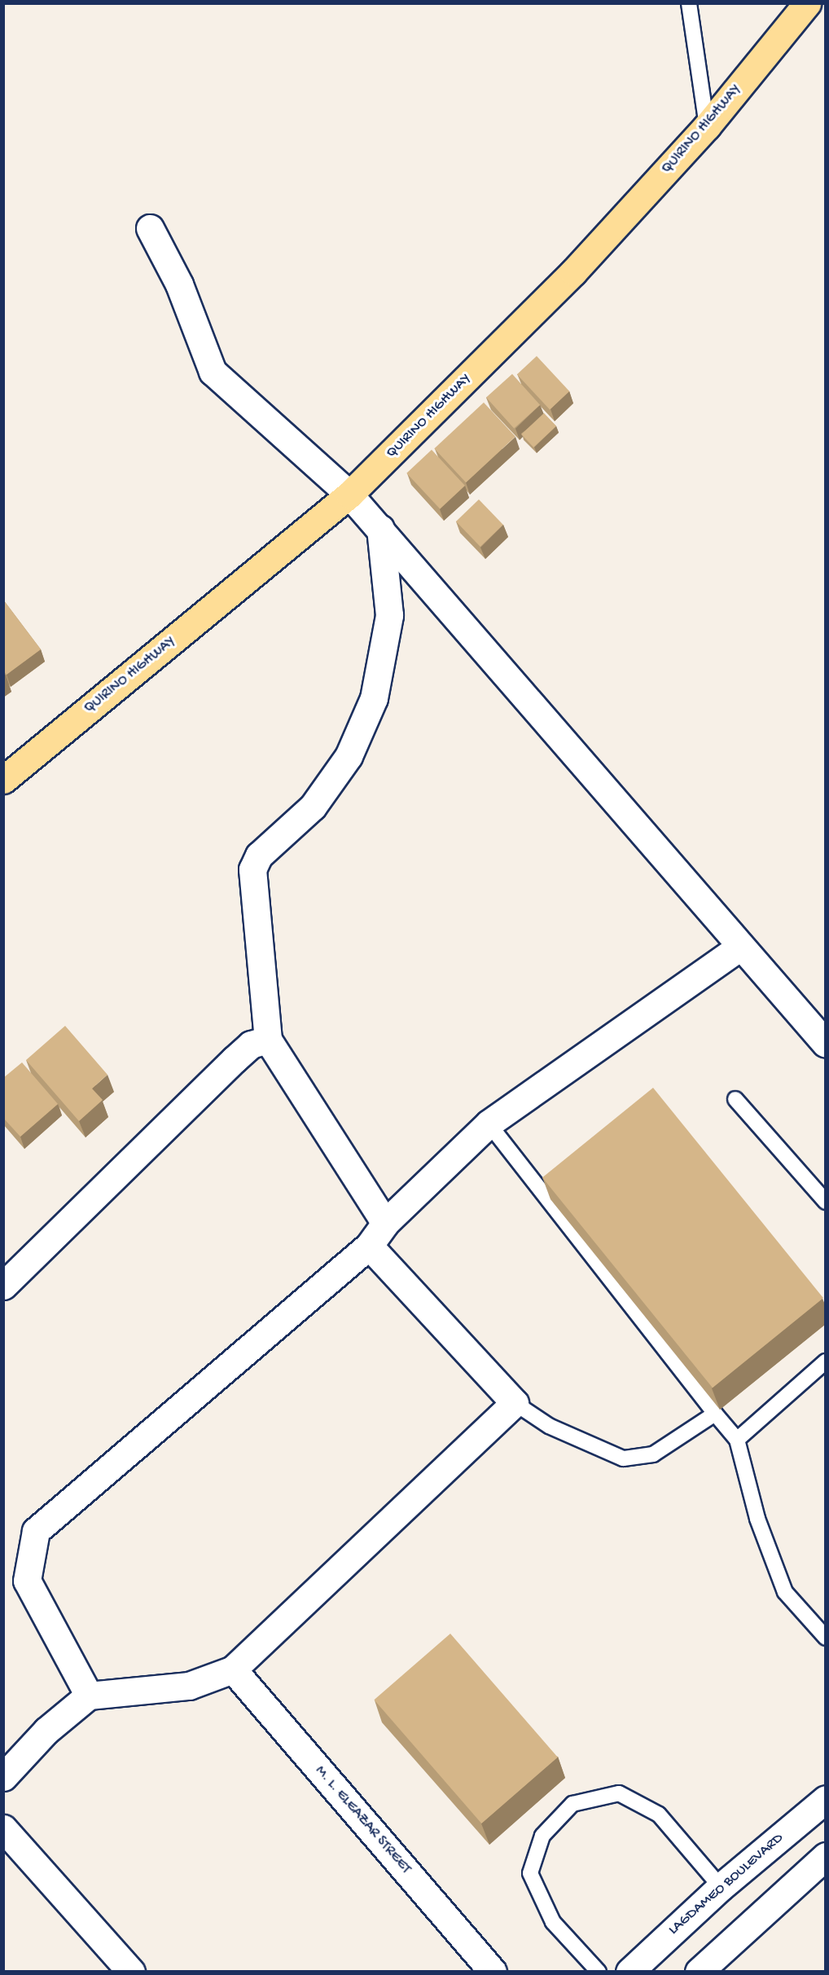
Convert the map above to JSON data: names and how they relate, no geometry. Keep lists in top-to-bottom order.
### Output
{
  "streets": {
    "highway": ["QUIRINO HIGHWAY"],
    "street": ["M. L. ELEAZAR STREET", "LAGDAMEO BOULEVARD"]
  }
}
